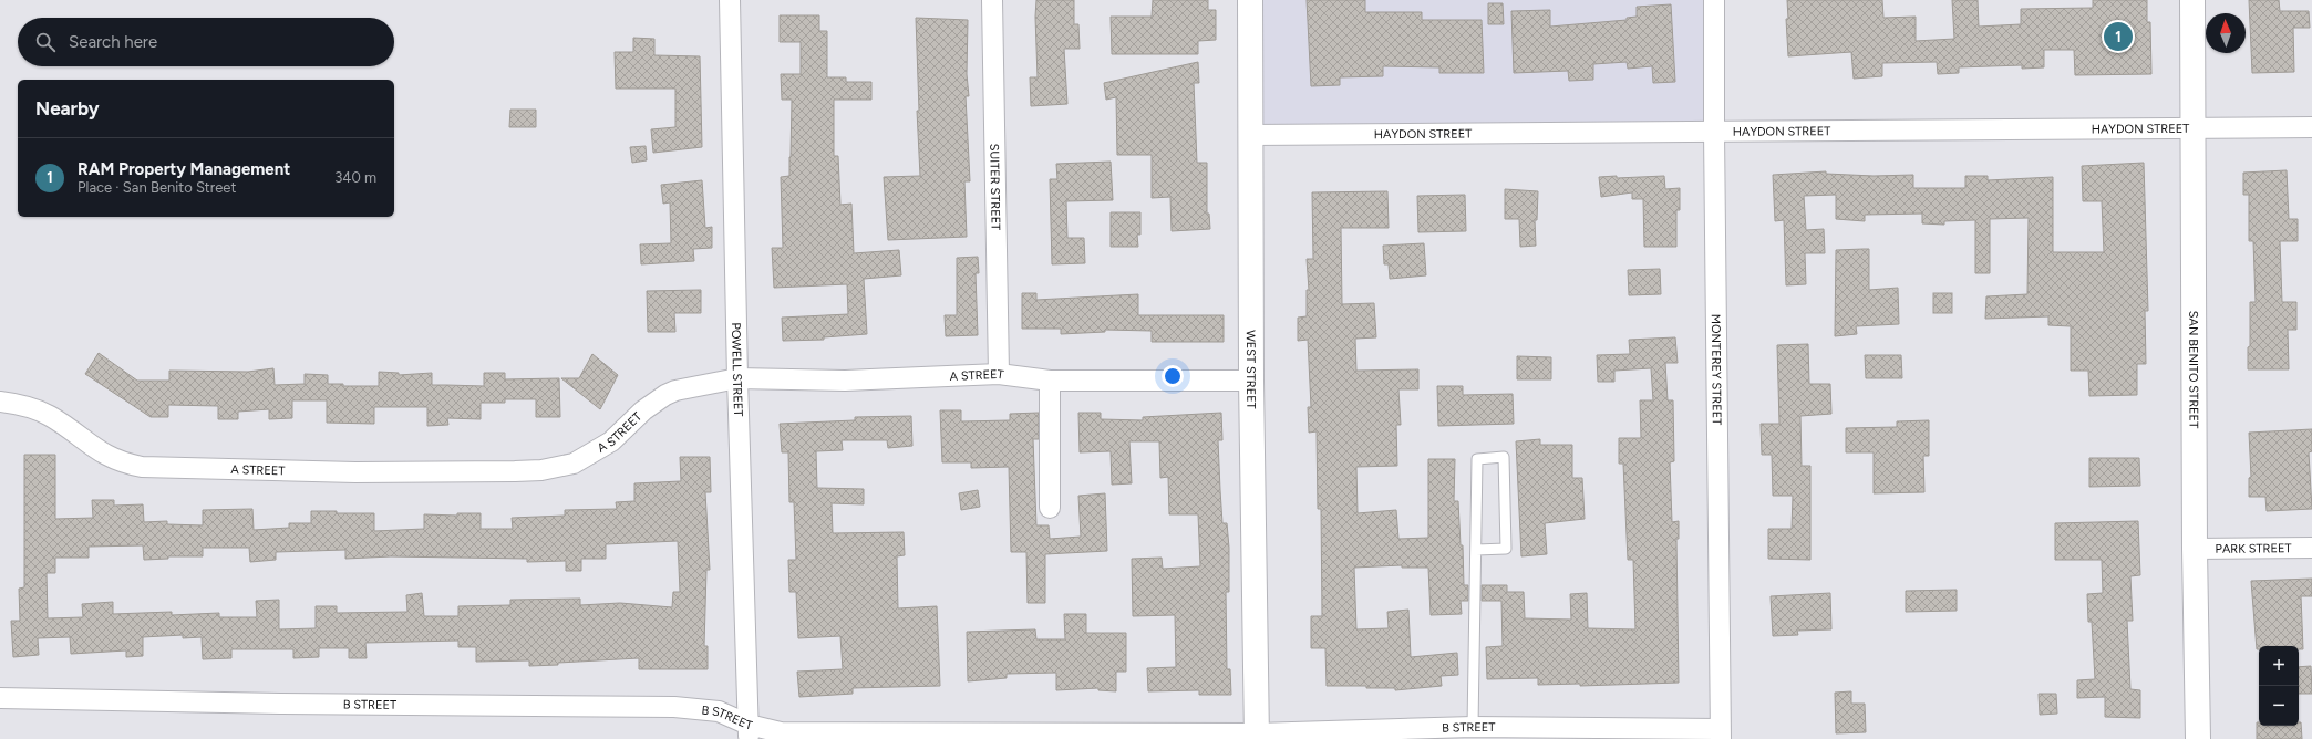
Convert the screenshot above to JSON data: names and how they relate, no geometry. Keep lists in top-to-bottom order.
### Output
{
  "streets": {
    "main road": ["WEST STREET", "SAN BENITO STREET"],
    "street": [
      "HAYDON STREET",
      "SUITER STREET",
      "POWELL STREET",
      "MONTEREY STREET",
      "A STREET",
      "PARK STREET",
      "B STREET"
    ]
  },
  "crossings": [
    ["HAYDON STREET", "WEST STREET"],
    ["HAYDON STREET", "MONTEREY STREET"],
    ["HAYDON STREET", "SAN BENITO STREET"],
    ["SUITER STREET", "A STREET"],
    ["POWELL STREET", "A STREET"],
    ["POWELL STREET", "B STREET"],
    ["WEST STREET", "A STREET"],
    ["WEST STREET", "B STREET"],
    ["MONTEREY STREET", "B STREET"],
    ["SAN BENITO STREET", "PARK STREET"]
  ],
  "north": "top",
  "page": {
    "search": "Search here",
    "pins": "1",
    "heading": "Nearby",
    "list": [
      {
        "mark": "1",
        "name": "RAM Property Management",
        "note": "Place · San Benito Street",
        "value": "340 m"
      }
    ],
    "map_buttons": ["+", "−"]
  }
}
